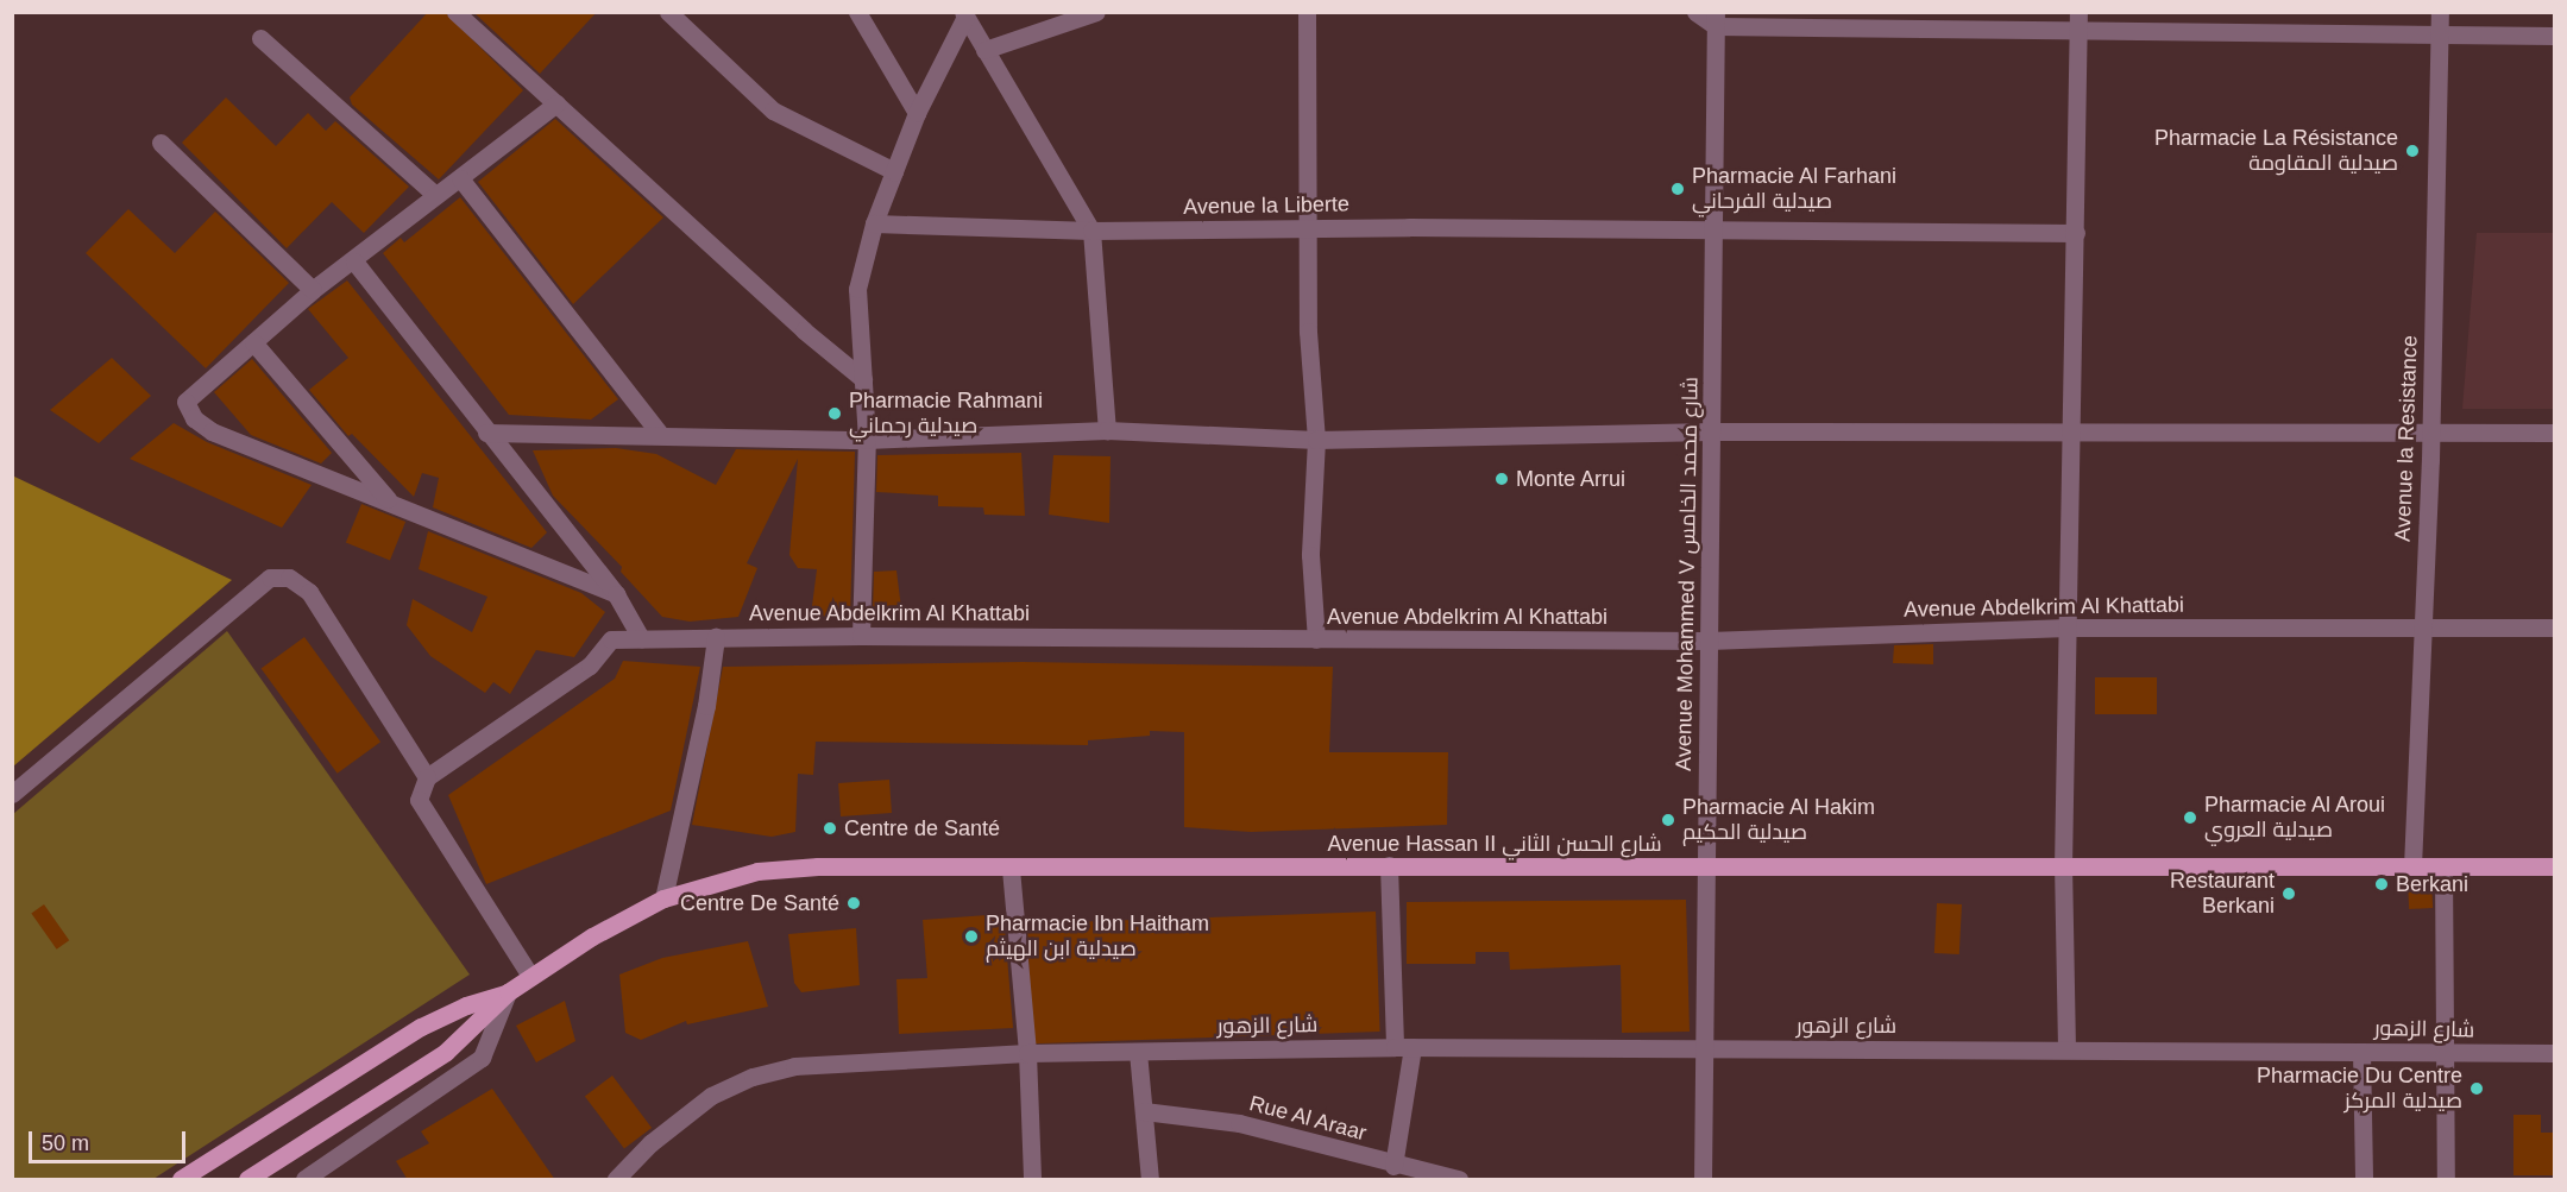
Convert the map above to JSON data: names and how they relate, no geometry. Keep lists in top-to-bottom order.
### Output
{
  "streets": {
    "main road": ["Avenue Hassan II شارع الحسن الثاني"],
    "street": [
      "Avenue la Liberte",
      "Avenue la Resistance",
      "Avenue Mohammed V شارع محمد الخامس",
      "Avenue Abdelkrim Al Khattabi",
      "شارع الزهور",
      "Rue Al Araar"
    ]
  },
  "crossings": [
    ["Avenue la Liberte", "Avenue Mohammed V شارع محمد الخامس"],
    ["Avenue la Resistance", "Avenue Abdelkrim Al Khattabi"],
    ["Avenue la Resistance", "Avenue Hassan II شارع الحسن الثاني"],
    ["Avenue Mohammed V شارع محمد الخامس", "Avenue Abdelkrim Al Khattabi"],
    ["Avenue Mohammed V شارع محمد الخامس", "Avenue Hassan II شارع الحسن الثاني"],
    ["Avenue Mohammed V شارع محمد الخامس", "شارع الزهور"]
  ],
  "places": [
    "Pharmacie La Résistance صيدلية المقاومة",
    "Pharmacie Al Farhani صيدلية الفرحاني",
    "Pharmacie Rahmani صيدلية رحماني",
    "Monte Arrui",
    "Pharmacie Al Aroui صيدلية العروي",
    "Pharmacie Al Hakim صيدلية الحكيم",
    "Centre de Santé",
    "Berkani",
    "Restaurant Berkani",
    "Centre De Santé",
    "Pharmacie Ibn Haitham صيدلية ابن الهيثم",
    "Pharmacie Du Centre صيدلية المركز"
  ],
  "scale_bar": "50 m"
}
